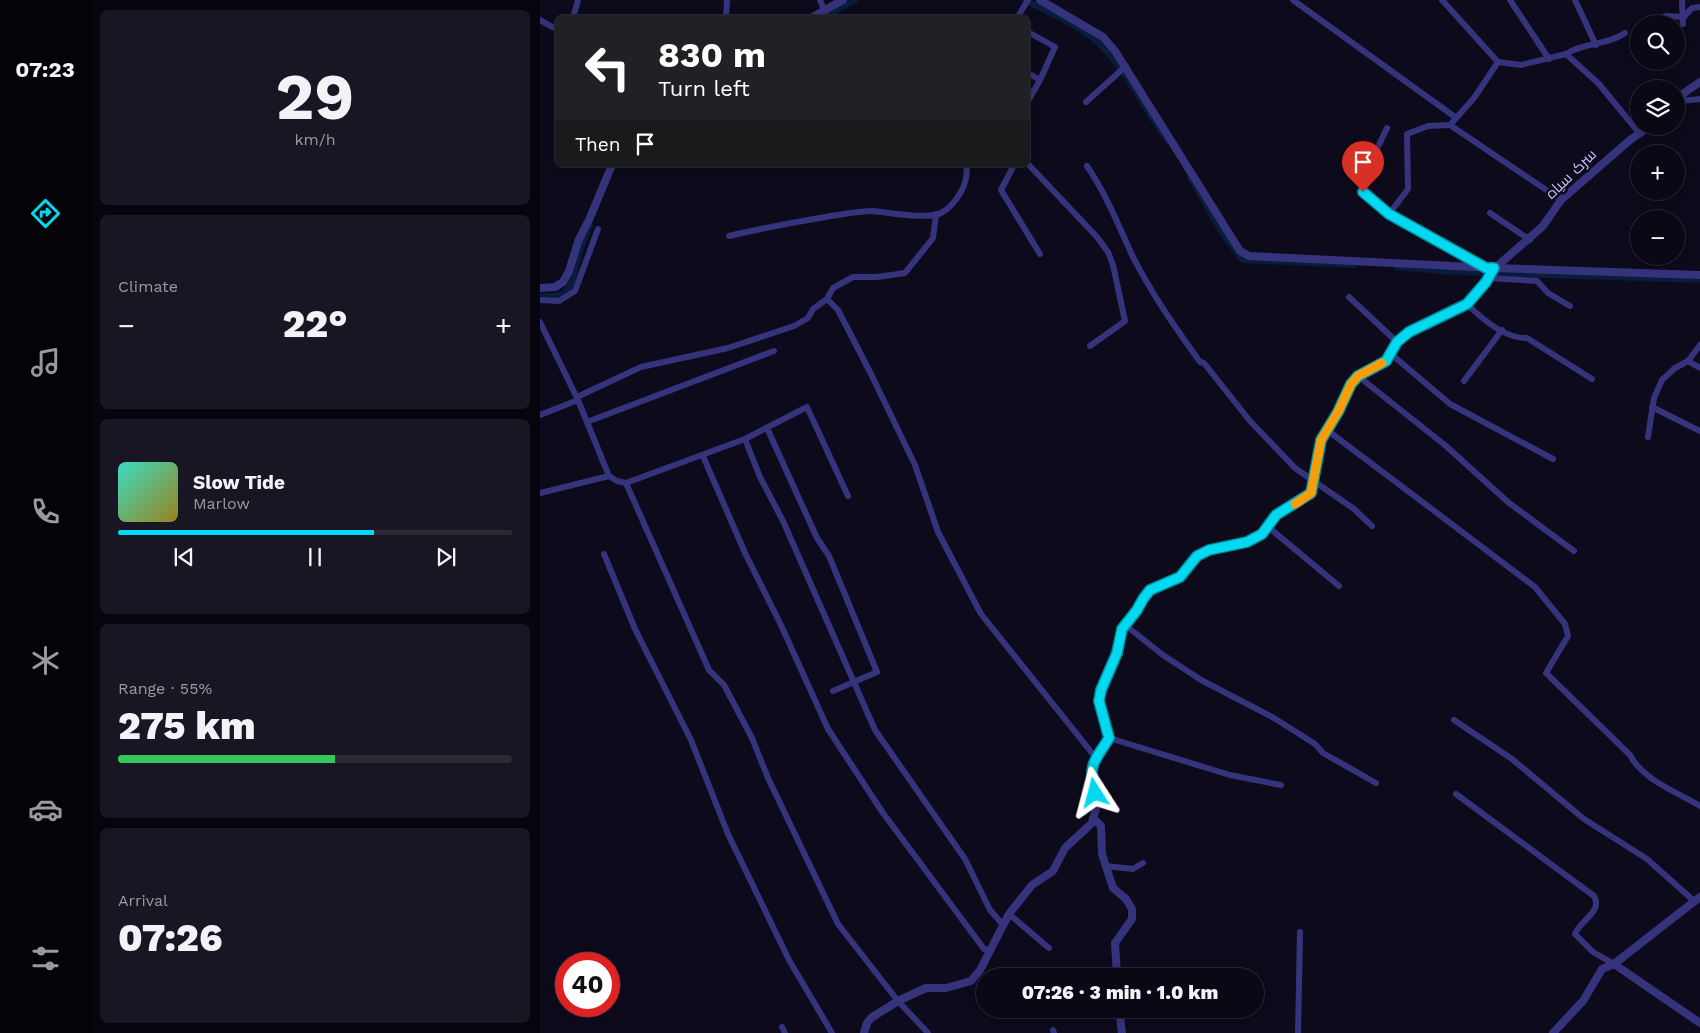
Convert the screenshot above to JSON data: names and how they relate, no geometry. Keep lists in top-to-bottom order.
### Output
{
  "streets": {
    "street": ["سرک سیاه"]
  },
  "page": {
    "tabs": "07:23",
    "tile": [
      ["29", "km/h"],
      "Climate",
      ["Range · 55%", "275 km"],
      ["Arrival", "07:26"]
    ],
    "map_buttons": ["+", "−"],
    "turn": ["830 m", "Turn left"],
    "then": "Then",
    "heat": ["−", "22°", "+"],
    "song": ["Slow Tide", "Marlow"],
    "limit": "40",
    "trip": "07:26 · 3 min · 1.0 km"
  }
}
